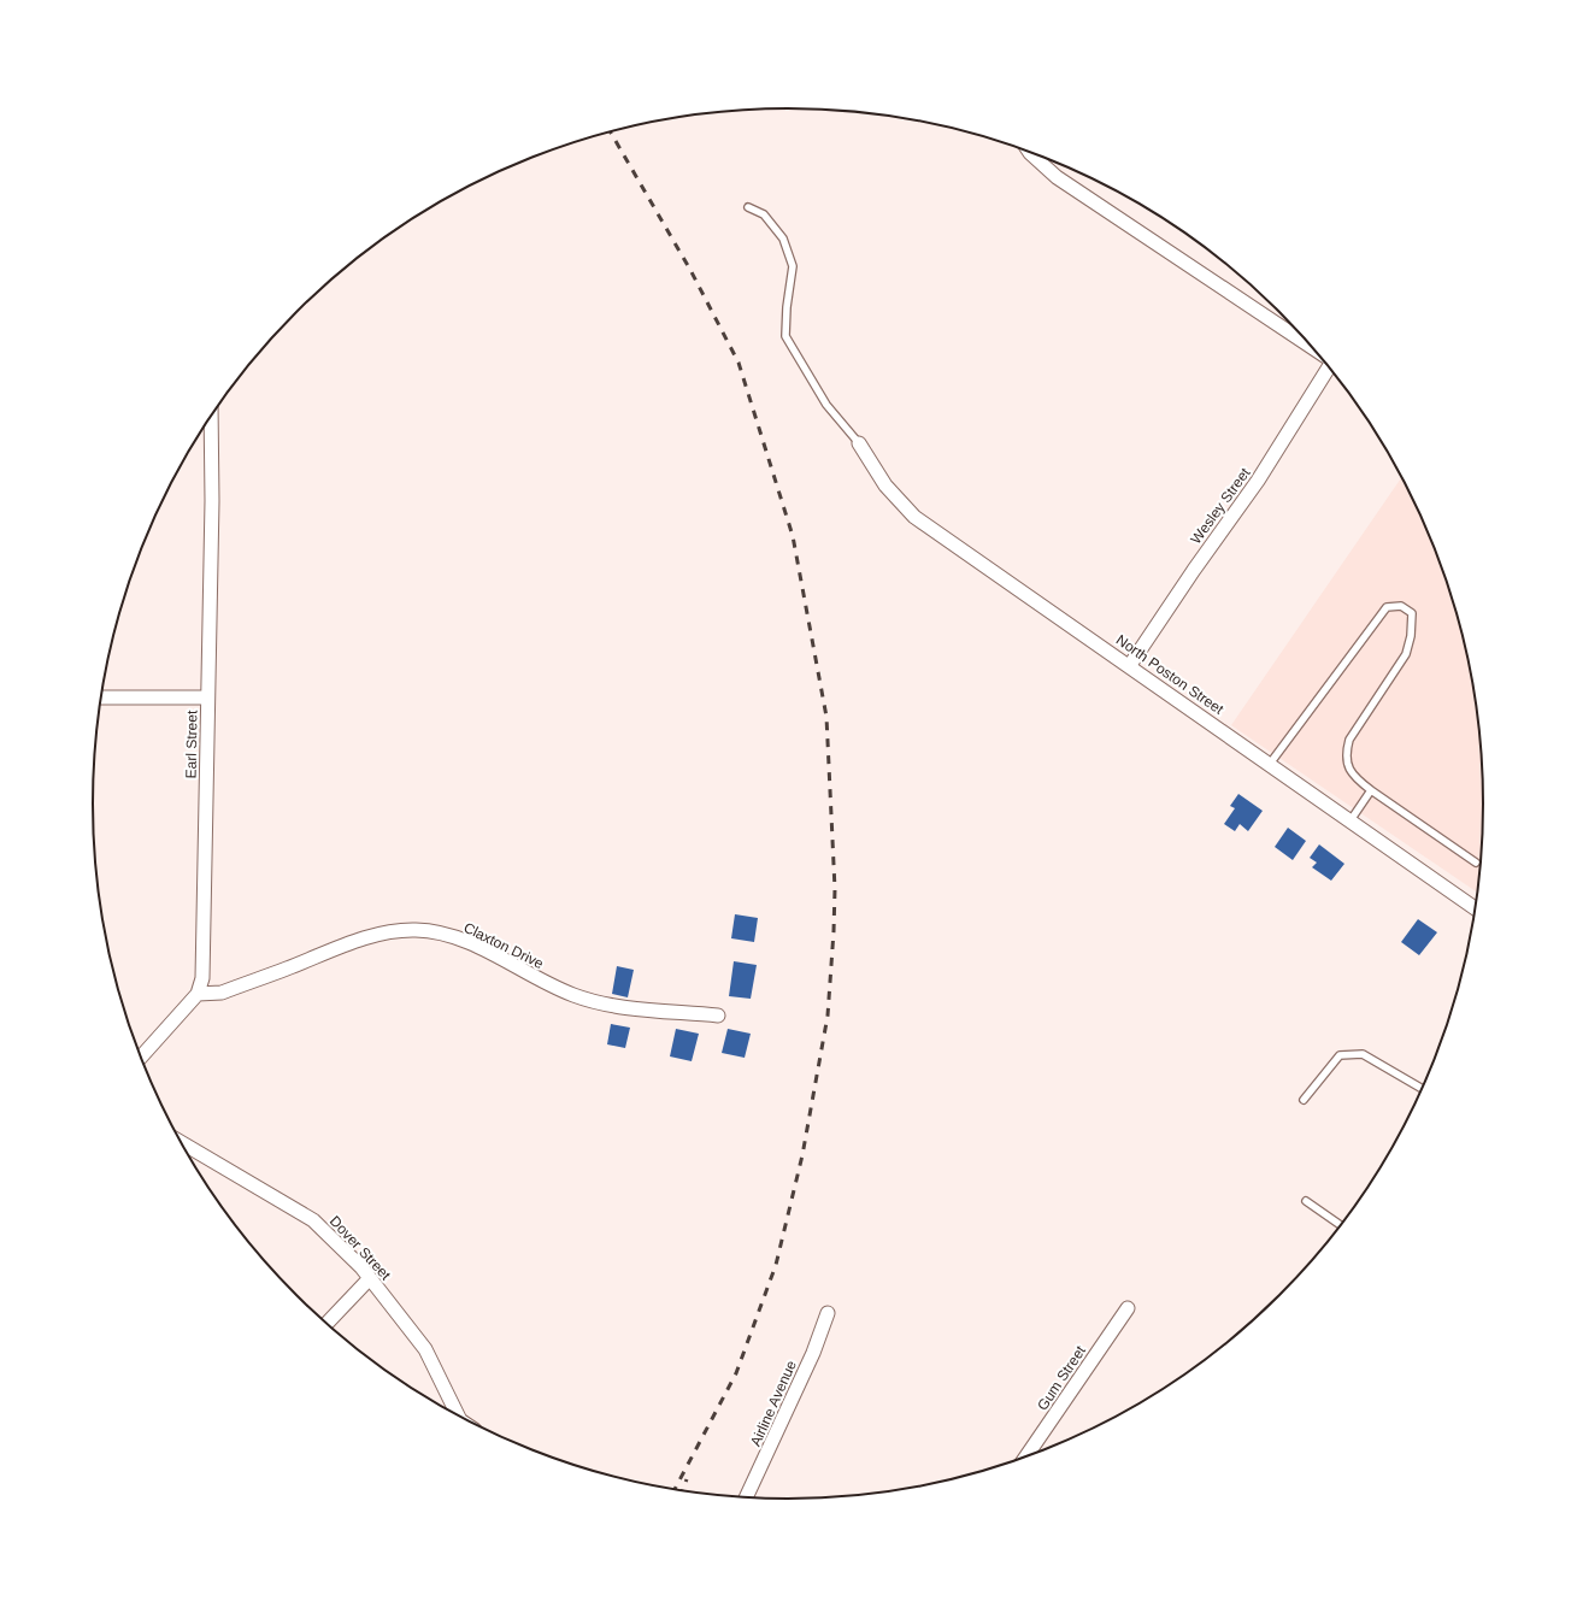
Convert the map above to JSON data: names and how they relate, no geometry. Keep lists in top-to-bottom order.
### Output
{
  "streets": {
    "street": [
      "Wesley Street",
      "North Poston Street",
      "Earl Street",
      "Claxton Drive",
      "Dover Street",
      "Gum Street",
      "Airline Avenue"
    ]
  },
  "crossings": [
    ["Wesley Street", "North Poston Street"],
    ["Earl Street", "Claxton Drive"]
  ]
}
